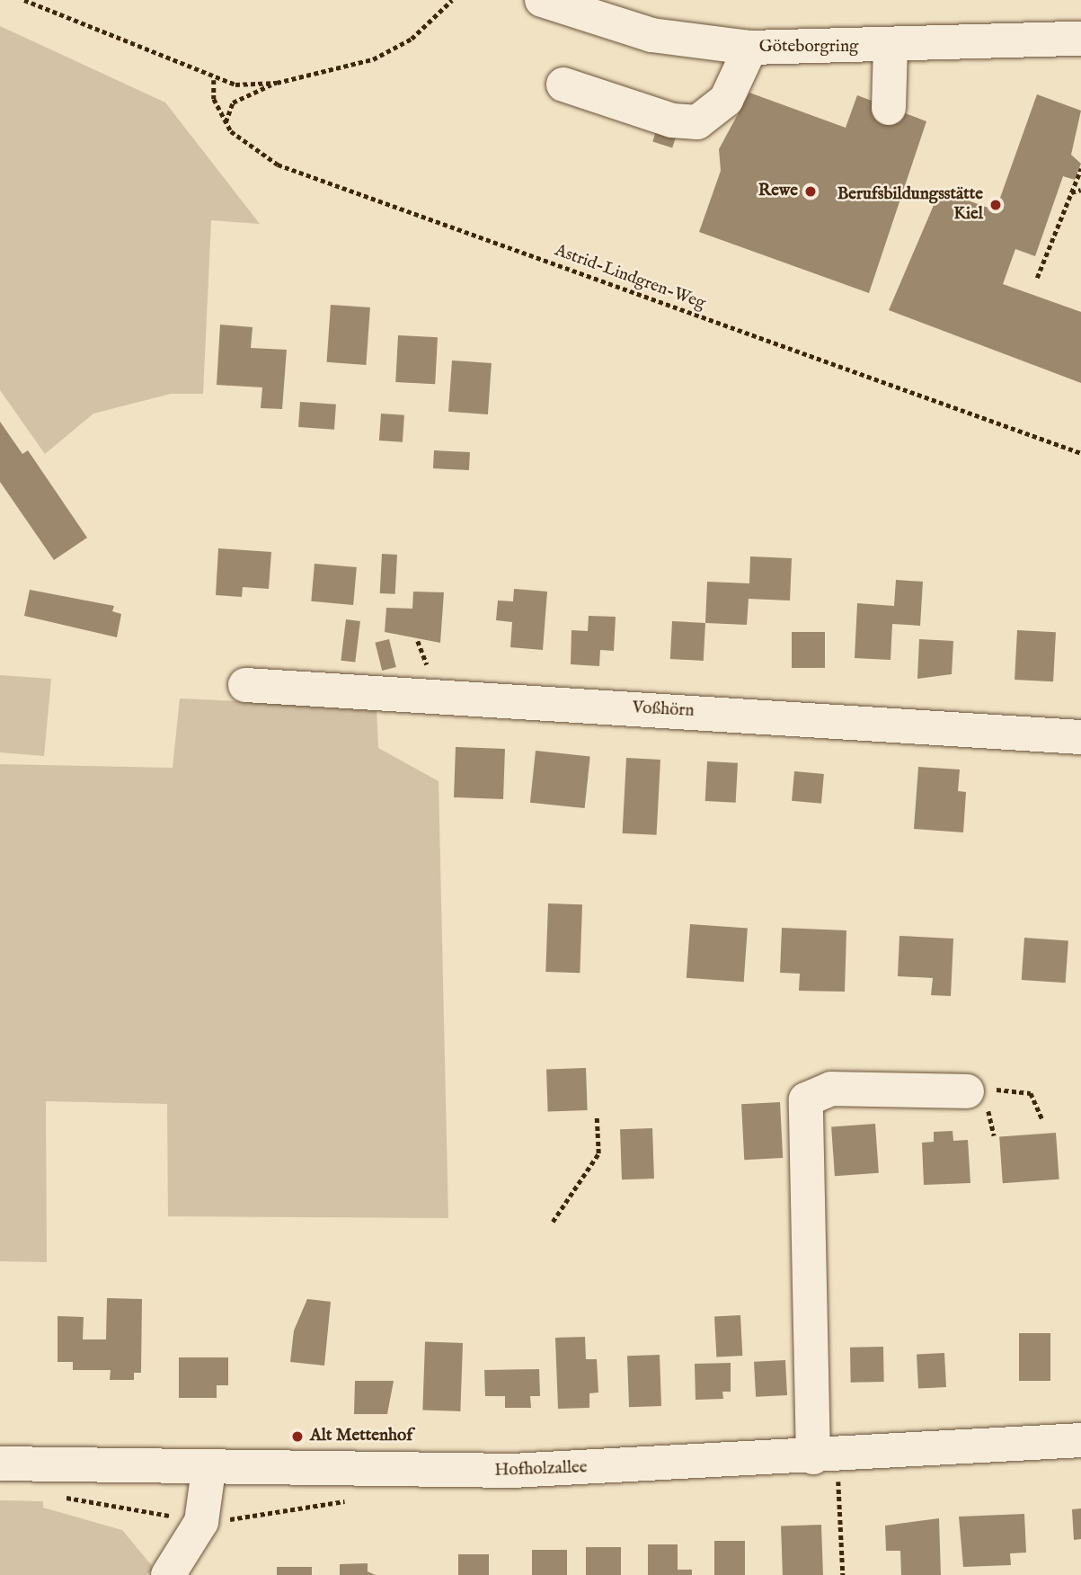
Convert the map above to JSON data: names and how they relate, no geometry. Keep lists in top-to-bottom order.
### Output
{
  "streets": {
    "street": ["Göteborgring", "Voßhörn", "Hofholzallee"],
    "path": ["Astrid-Lindgren-Weg"]
  },
  "places": ["Rewe", "Berufsbildungsstätte Kiel", "Alt Mettenhof"]
}
